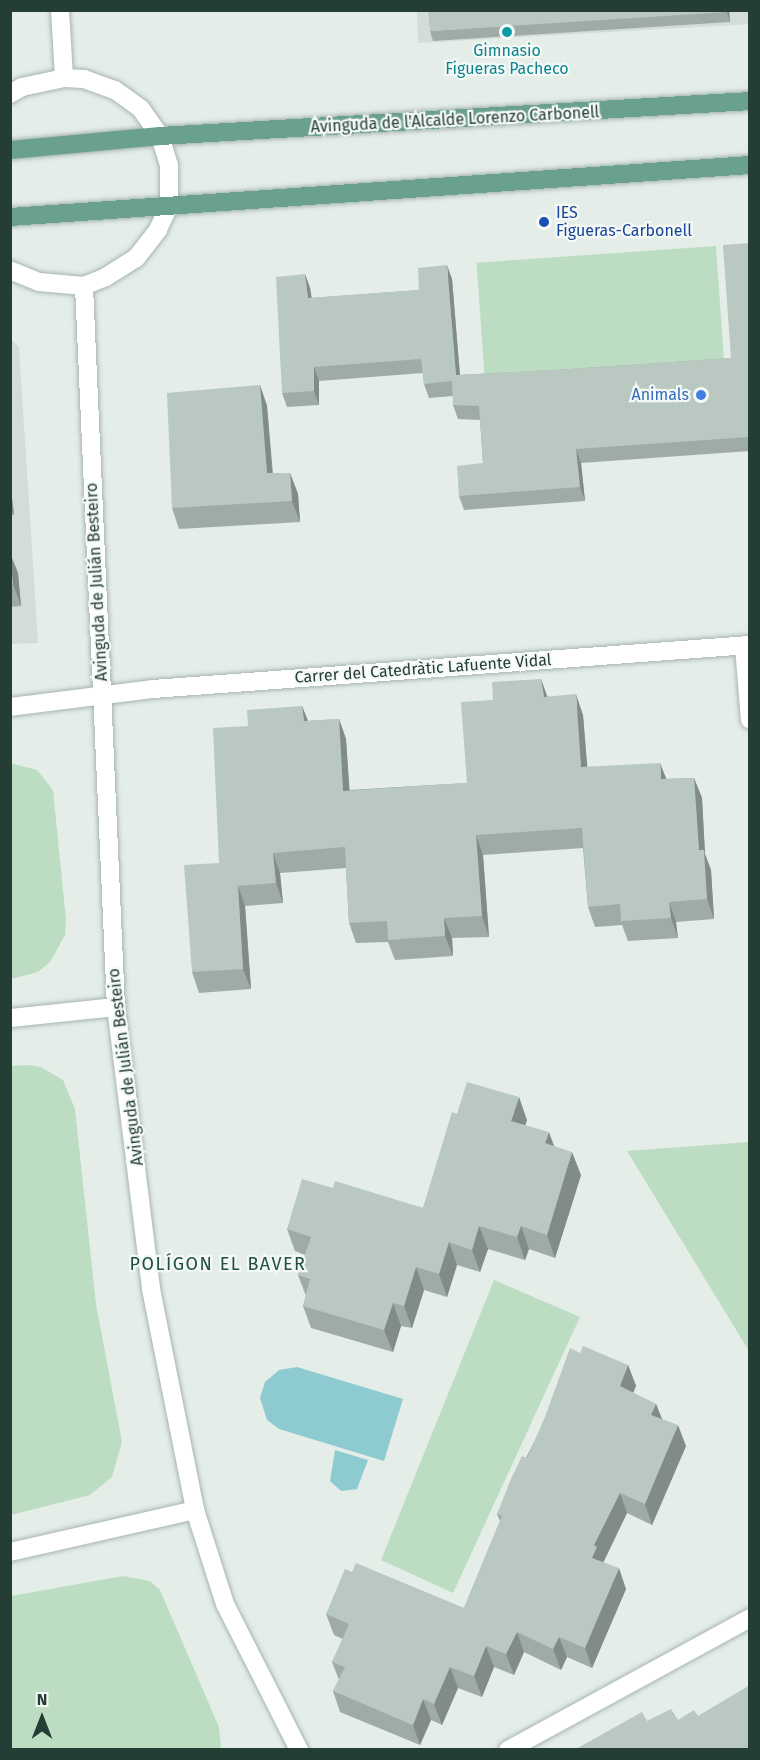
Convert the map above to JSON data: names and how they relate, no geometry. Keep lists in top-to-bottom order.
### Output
{
  "streets": {
    "main road": ["Avinguda de l'Alcalde Lorenzo Carbonell"],
    "street": ["Avinguda de Julián Besteiro", "Carrer del Catedràtic Lafuente Vidal"]
  },
  "crossings": [
    ["Avinguda de Julián Besteiro", "Carrer del Catedràtic Lafuente Vidal"]
  ],
  "districts": ["POLÍGON EL BAVER"],
  "places": ["Gimnasio Figueras Pacheco", "IES Figueras-Carbonell", "Animals"],
  "north": "top"
}
